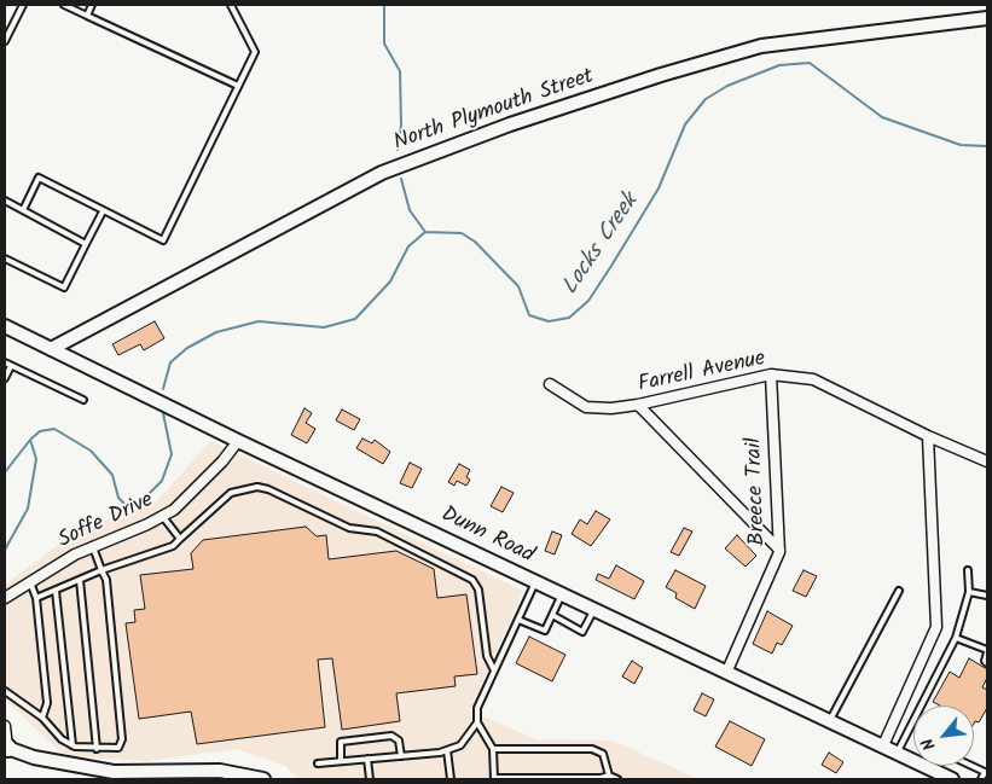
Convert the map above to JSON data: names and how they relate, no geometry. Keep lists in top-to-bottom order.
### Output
{
  "streets": {
    "main road": ["North Plymouth Street", "Dunn Road"],
    "street": ["Farrell Avenue", "Breece Trail", "Soffe Drive"]
  },
  "crossings": [
    ["North Plymouth Street", "Dunn Road"],
    ["Farrell Avenue", "Breece Trail"],
    ["Breece Trail", "Dunn Road"],
    ["Soffe Drive", "Dunn Road"]
  ],
  "water": ["Locks Creek"],
  "north": "bottom left"
}
